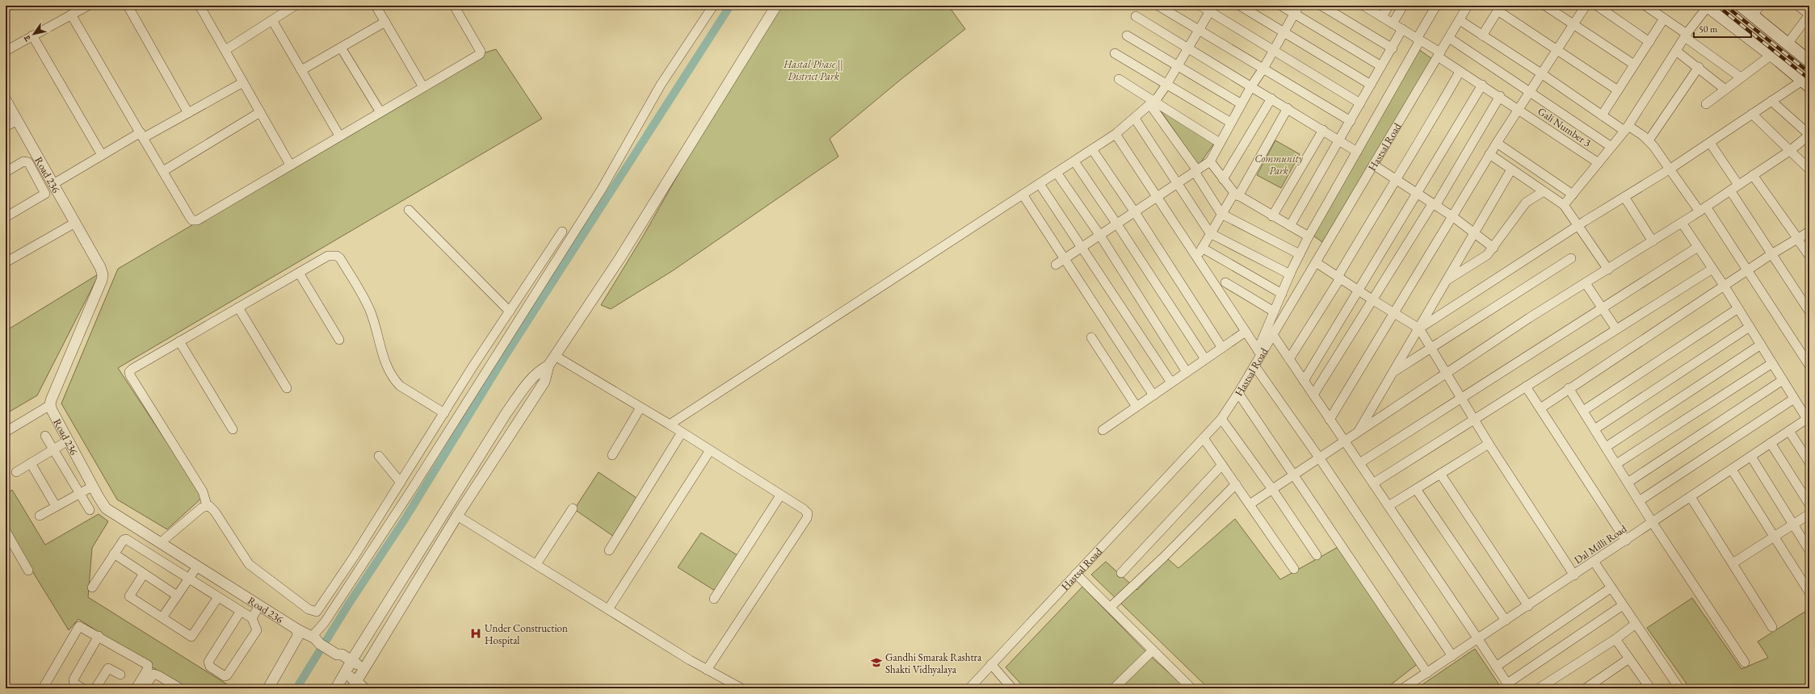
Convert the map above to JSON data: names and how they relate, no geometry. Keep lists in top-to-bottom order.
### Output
{
  "streets": {
    "street": [
      "Gali Number 3",
      "Hastsal Road",
      "Road 236",
      "Dal Milli Road"
    ]
  },
  "crossings": [
    ["Gali Number 3", "Hastsal Road"]
  ],
  "parks": ["Hastal Phase || District Park", "Community Park"],
  "places": {
    "hospital": ["Under Construction Hospital"],
    "school or university": ["Gandhi Smarak Rashtra Shakti Vidhyalaya"]
  },
  "scale_bar": "50 m",
  "north": "bottom left"
}
